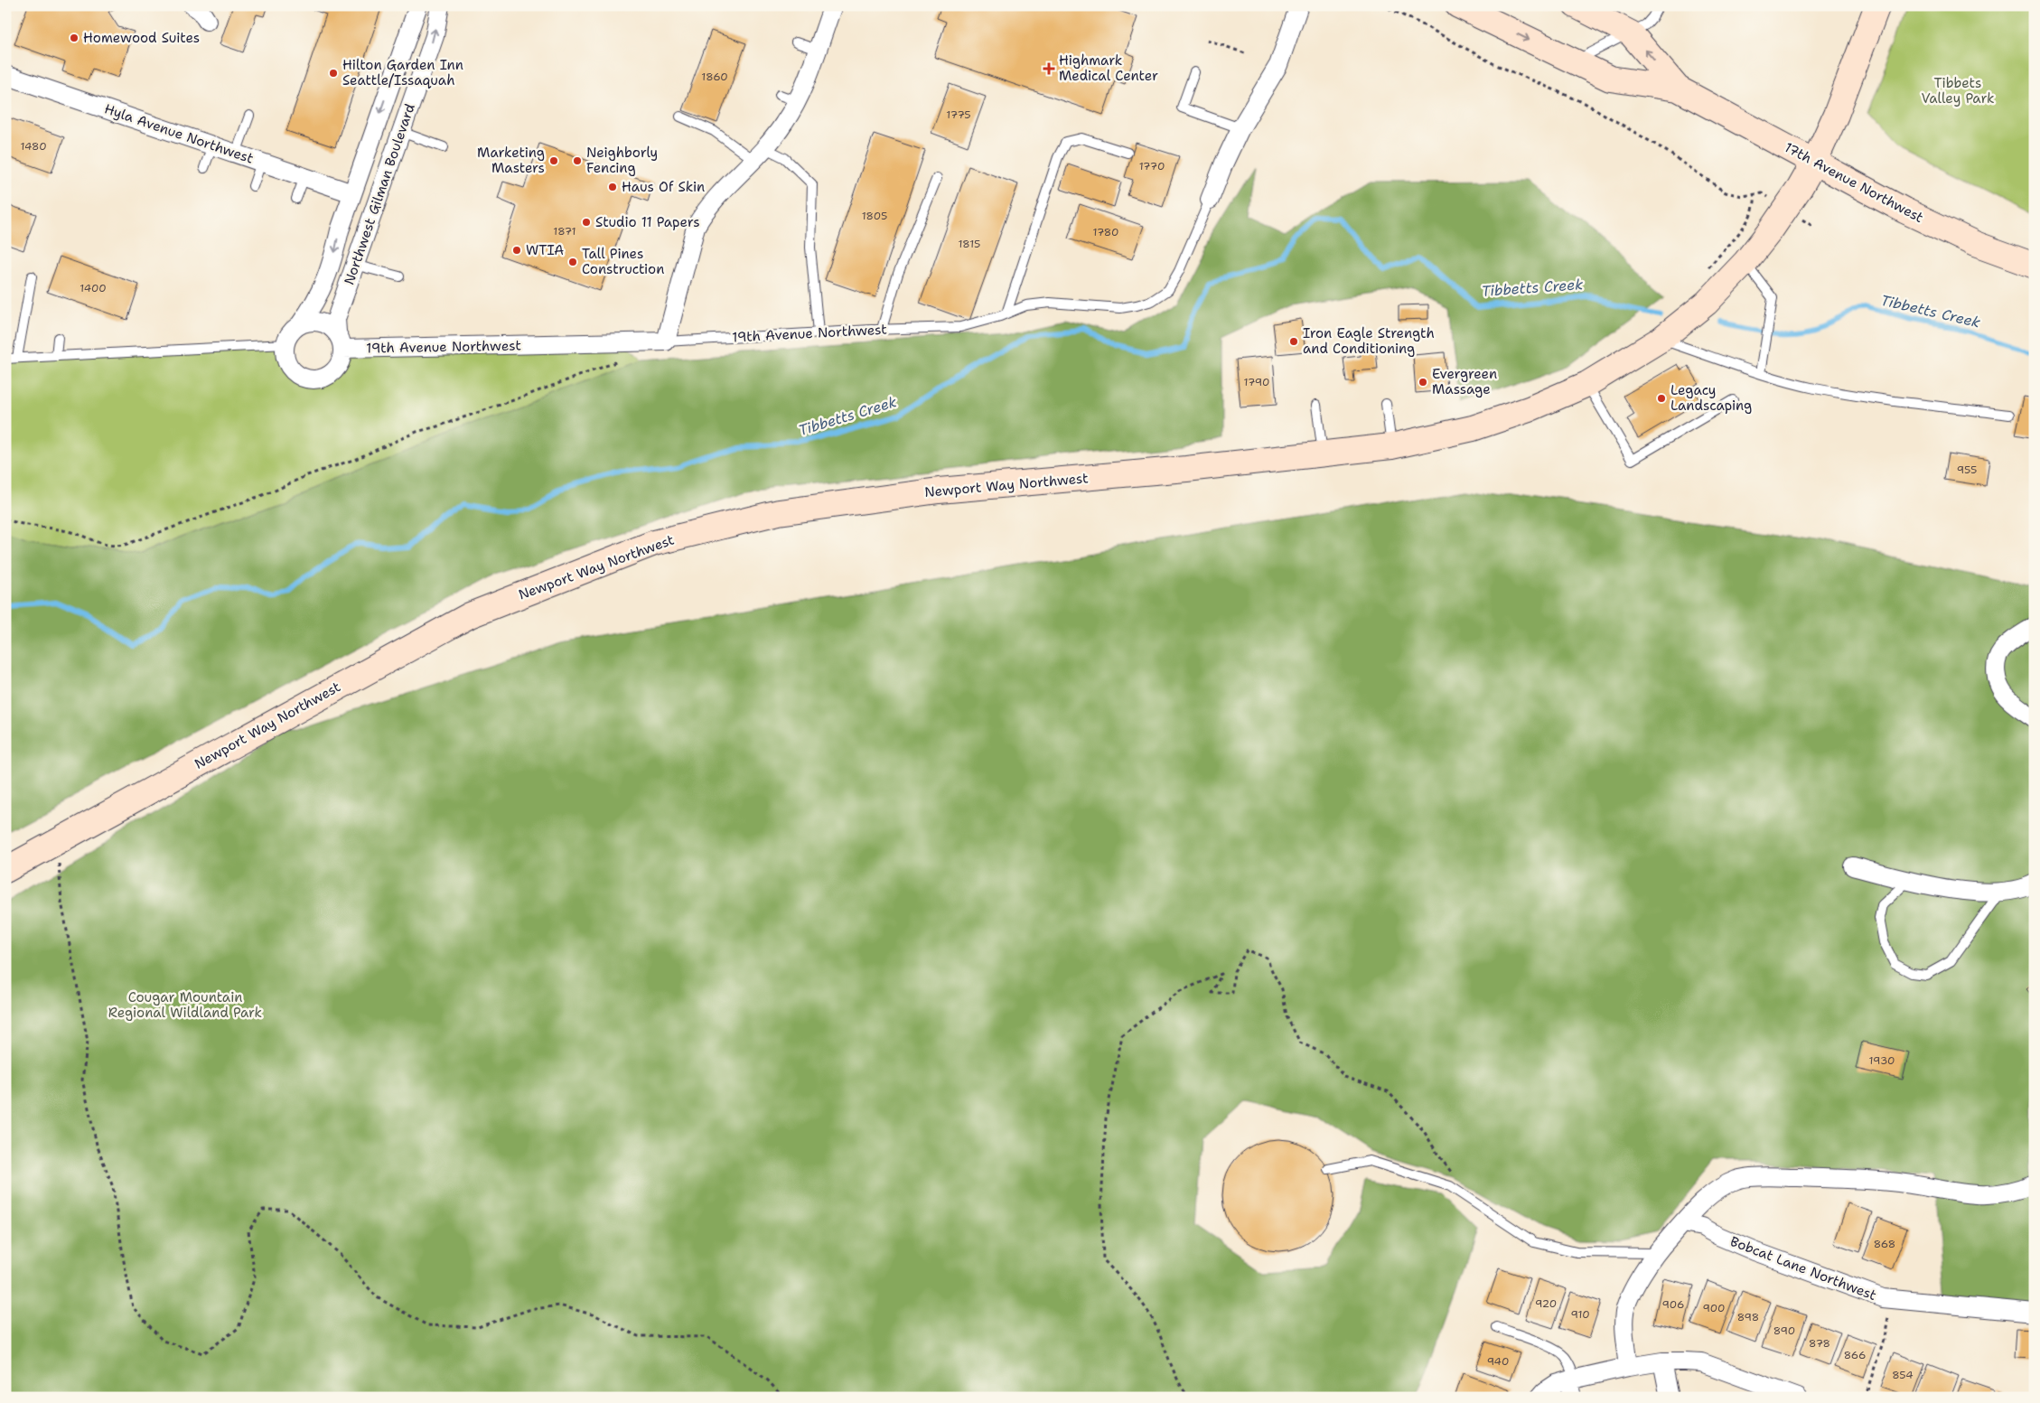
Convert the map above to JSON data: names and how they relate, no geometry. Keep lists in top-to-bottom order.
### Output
{
  "streets": {
    "street": [
      "Hyla Avenue Northwest",
      "17th Avenue Northwest",
      "Northwest Gilman Boulevard",
      "19th Avenue Northwest",
      "Newport Way Northwest",
      "Bobcat Lane Northwest"
    ]
  },
  "crossings": [
    ["Hyla Avenue Northwest", "Northwest Gilman Boulevard"],
    ["17th Avenue Northwest", "Newport Way Northwest"],
    ["Northwest Gilman Boulevard", "19th Avenue Northwest"]
  ],
  "water": ["Tibbetts Creek"],
  "parks": ["Tibbets Valley Park", "Cougar Mountain Regional Wildland Park"],
  "places": {
    "other": [
      "Homewood Suites",
      "Hilton Garden Inn Seattle/Issaquah",
      "Marketing Masters",
      "Neighborly Fencing",
      "Haus Of Skin",
      "Studio 11 Papers",
      "WTIA",
      "Tall Pines Construction",
      "Iron Eagle Strength and Conditioning",
      "Evergreen Massage",
      "Legacy Landscaping"
    ],
    "health": ["Highmark Medical Center"]
  },
  "house_numbers": [
    "1860",
    "1775",
    "1480",
    "1770",
    "1805",
    "1871",
    "1780",
    "1815",
    "1400",
    "1790",
    "955",
    "1930",
    "868",
    "920",
    "906",
    "900",
    "910",
    "898",
    "890",
    "878",
    "866",
    "940",
    "854"
  ]
}
